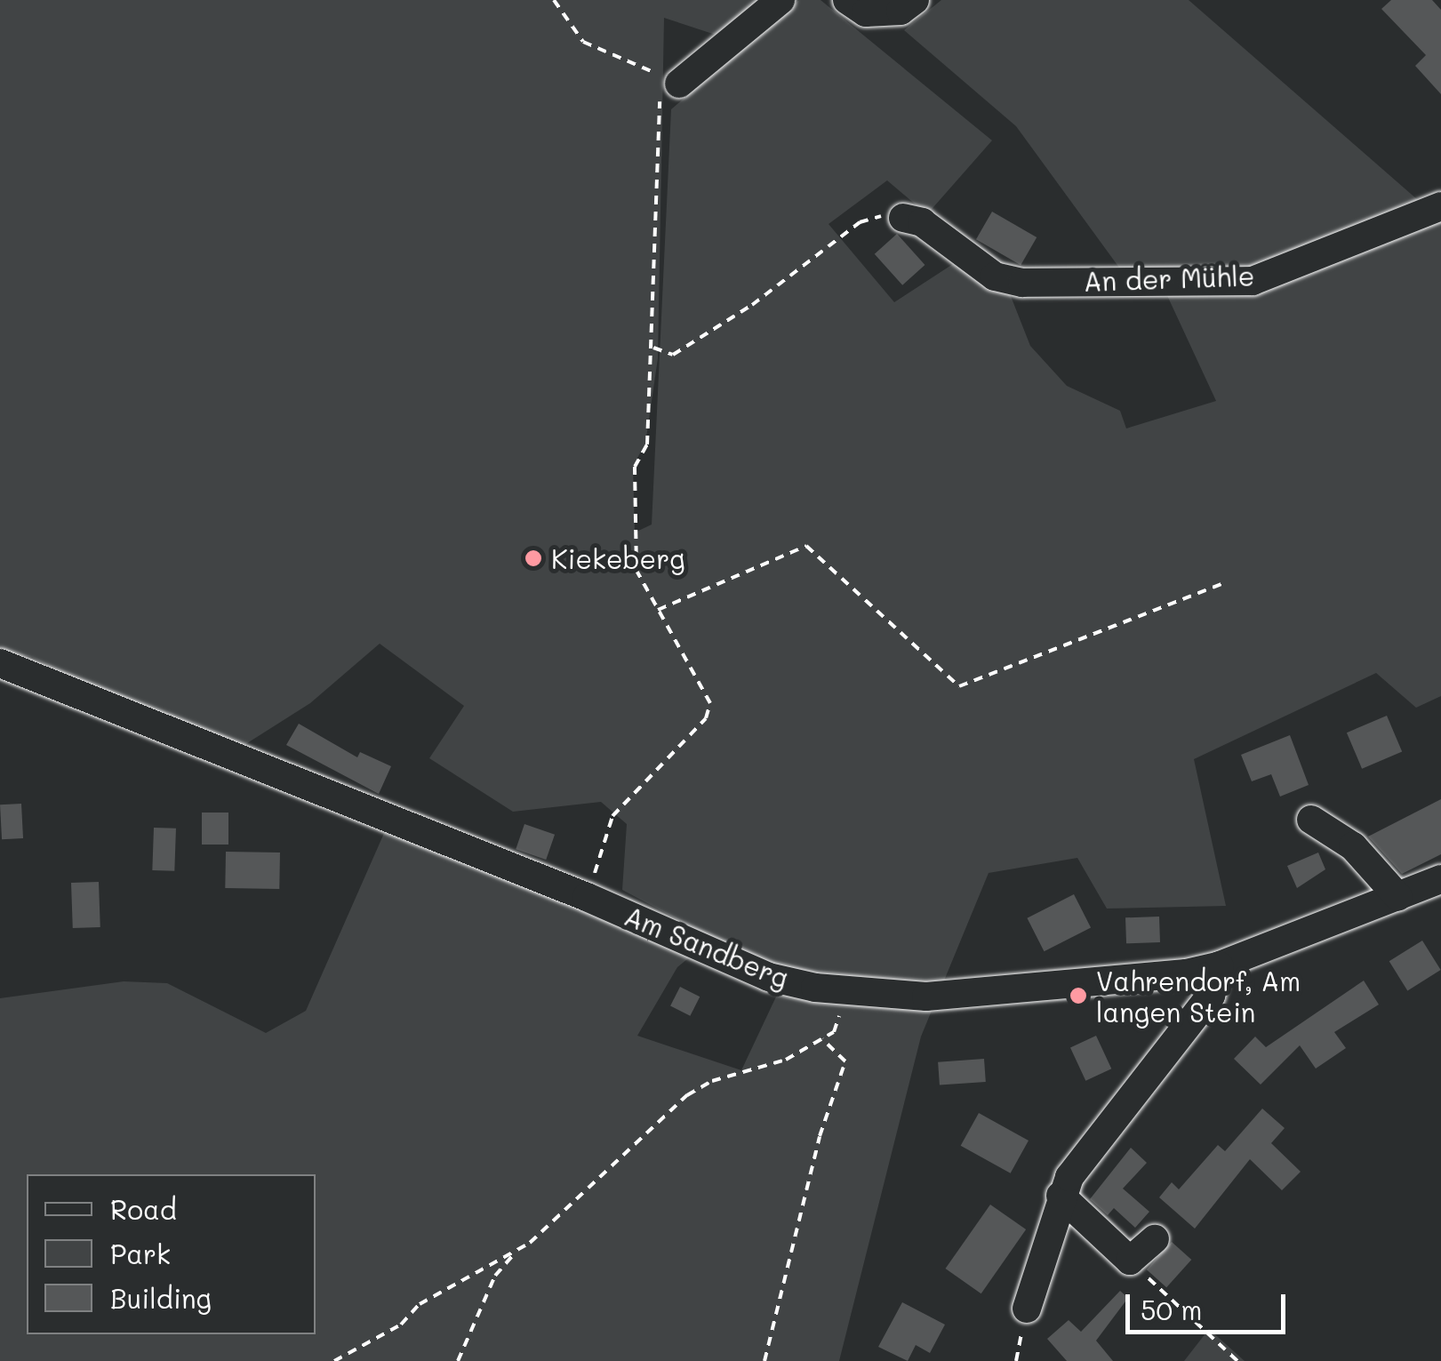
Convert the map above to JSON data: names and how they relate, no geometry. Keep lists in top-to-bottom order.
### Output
{
  "streets": {
    "street": ["An der Mühle", "Am Sandberg"]
  },
  "places": ["Kiekeberg", "Vahrendorf, Am langen Stein"],
  "legend": ["Road", "Park", "Building"],
  "scale_bar": "50 m"
}
